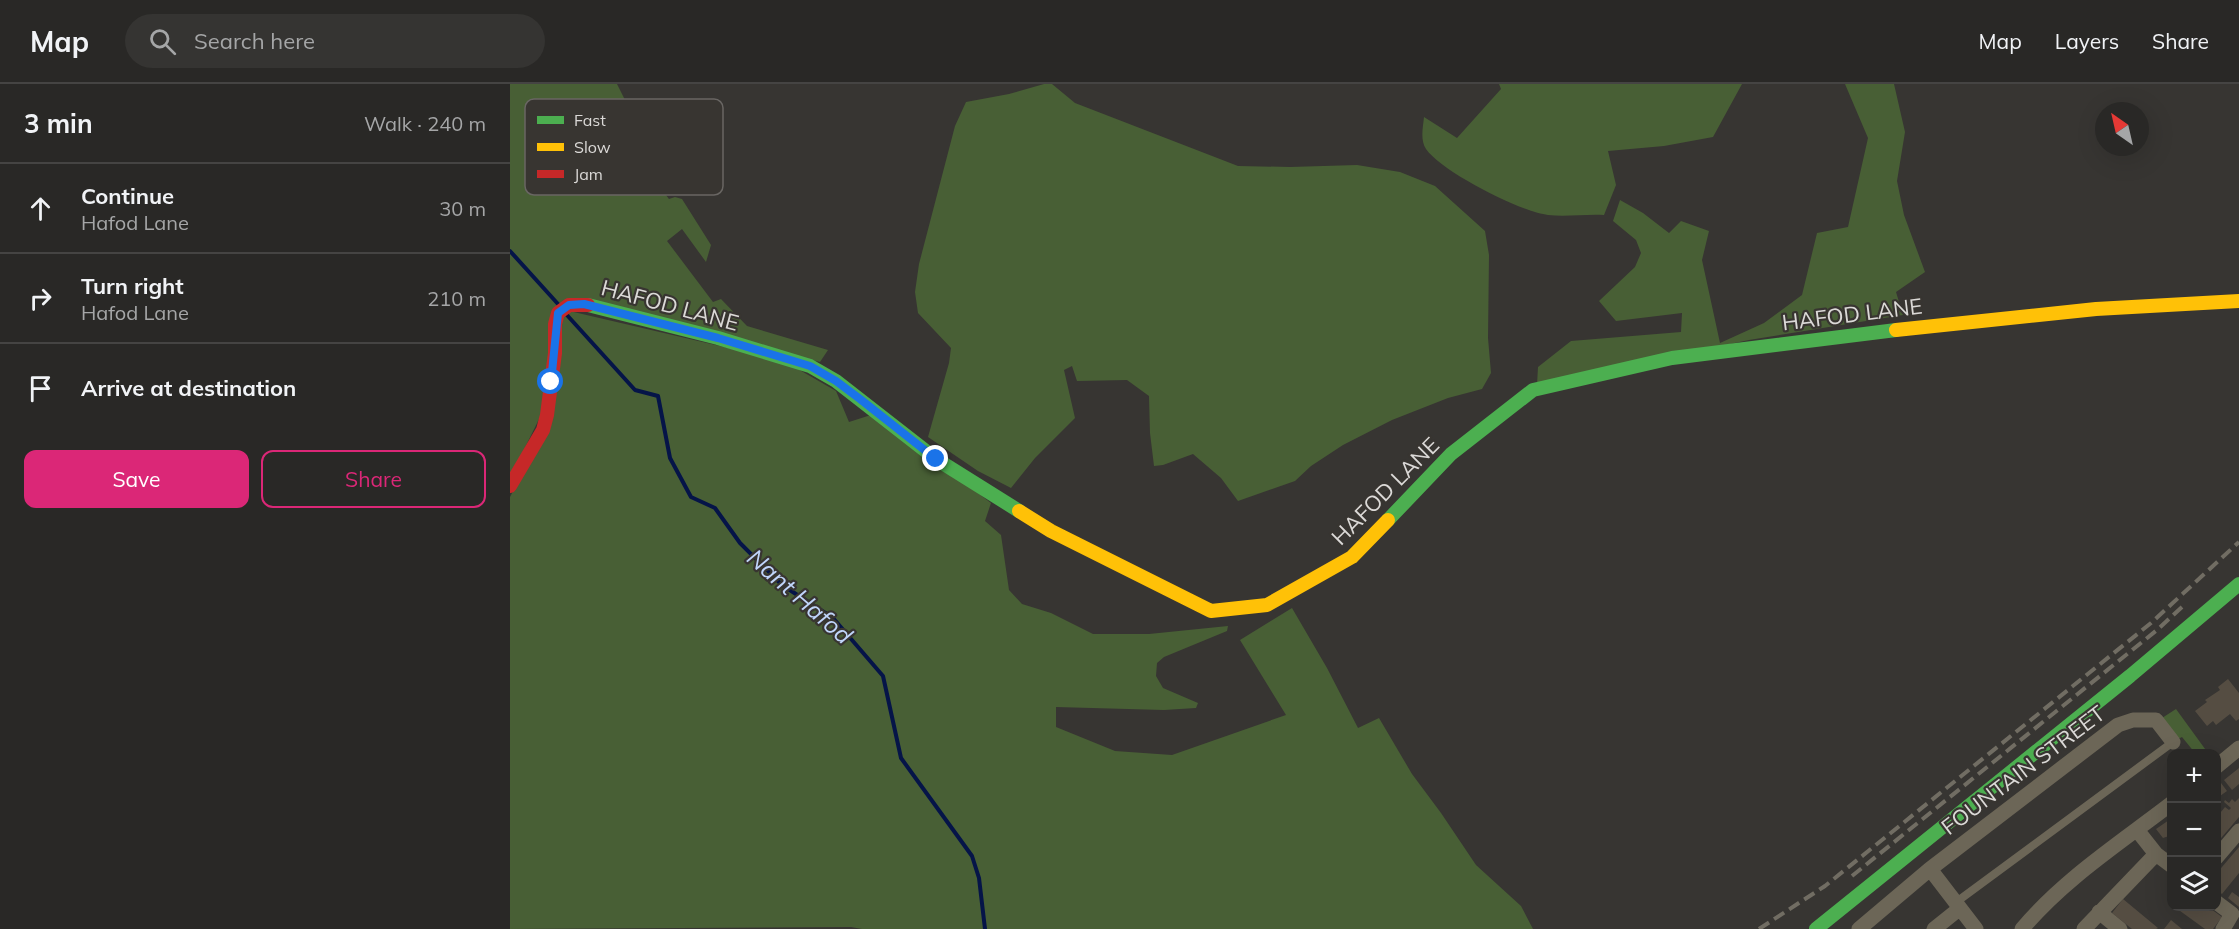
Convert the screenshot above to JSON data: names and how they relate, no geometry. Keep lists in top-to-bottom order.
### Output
{
  "streets": {
    "street": ["HAFOD LANE", "FOUNTAIN STREET"]
  },
  "water": ["Nant Hafod"],
  "legend": ["Fast", "Slow", "Jam"],
  "north": "top left",
  "page": {
    "header": "Map",
    "search": "Search here",
    "nav": ["Map", "Layers", "Share"],
    "heading": ["3 min", "Walk · 240 m"],
    "list": [
      ["Continue", "Hafod Lane", "30 m"],
      ["Turn right", "Hafod Lane", "210 m"],
      "Arrive at destination"
    ],
    "buttons": ["Save", "Share"],
    "map_buttons": ["+", "−"]
  }
}
